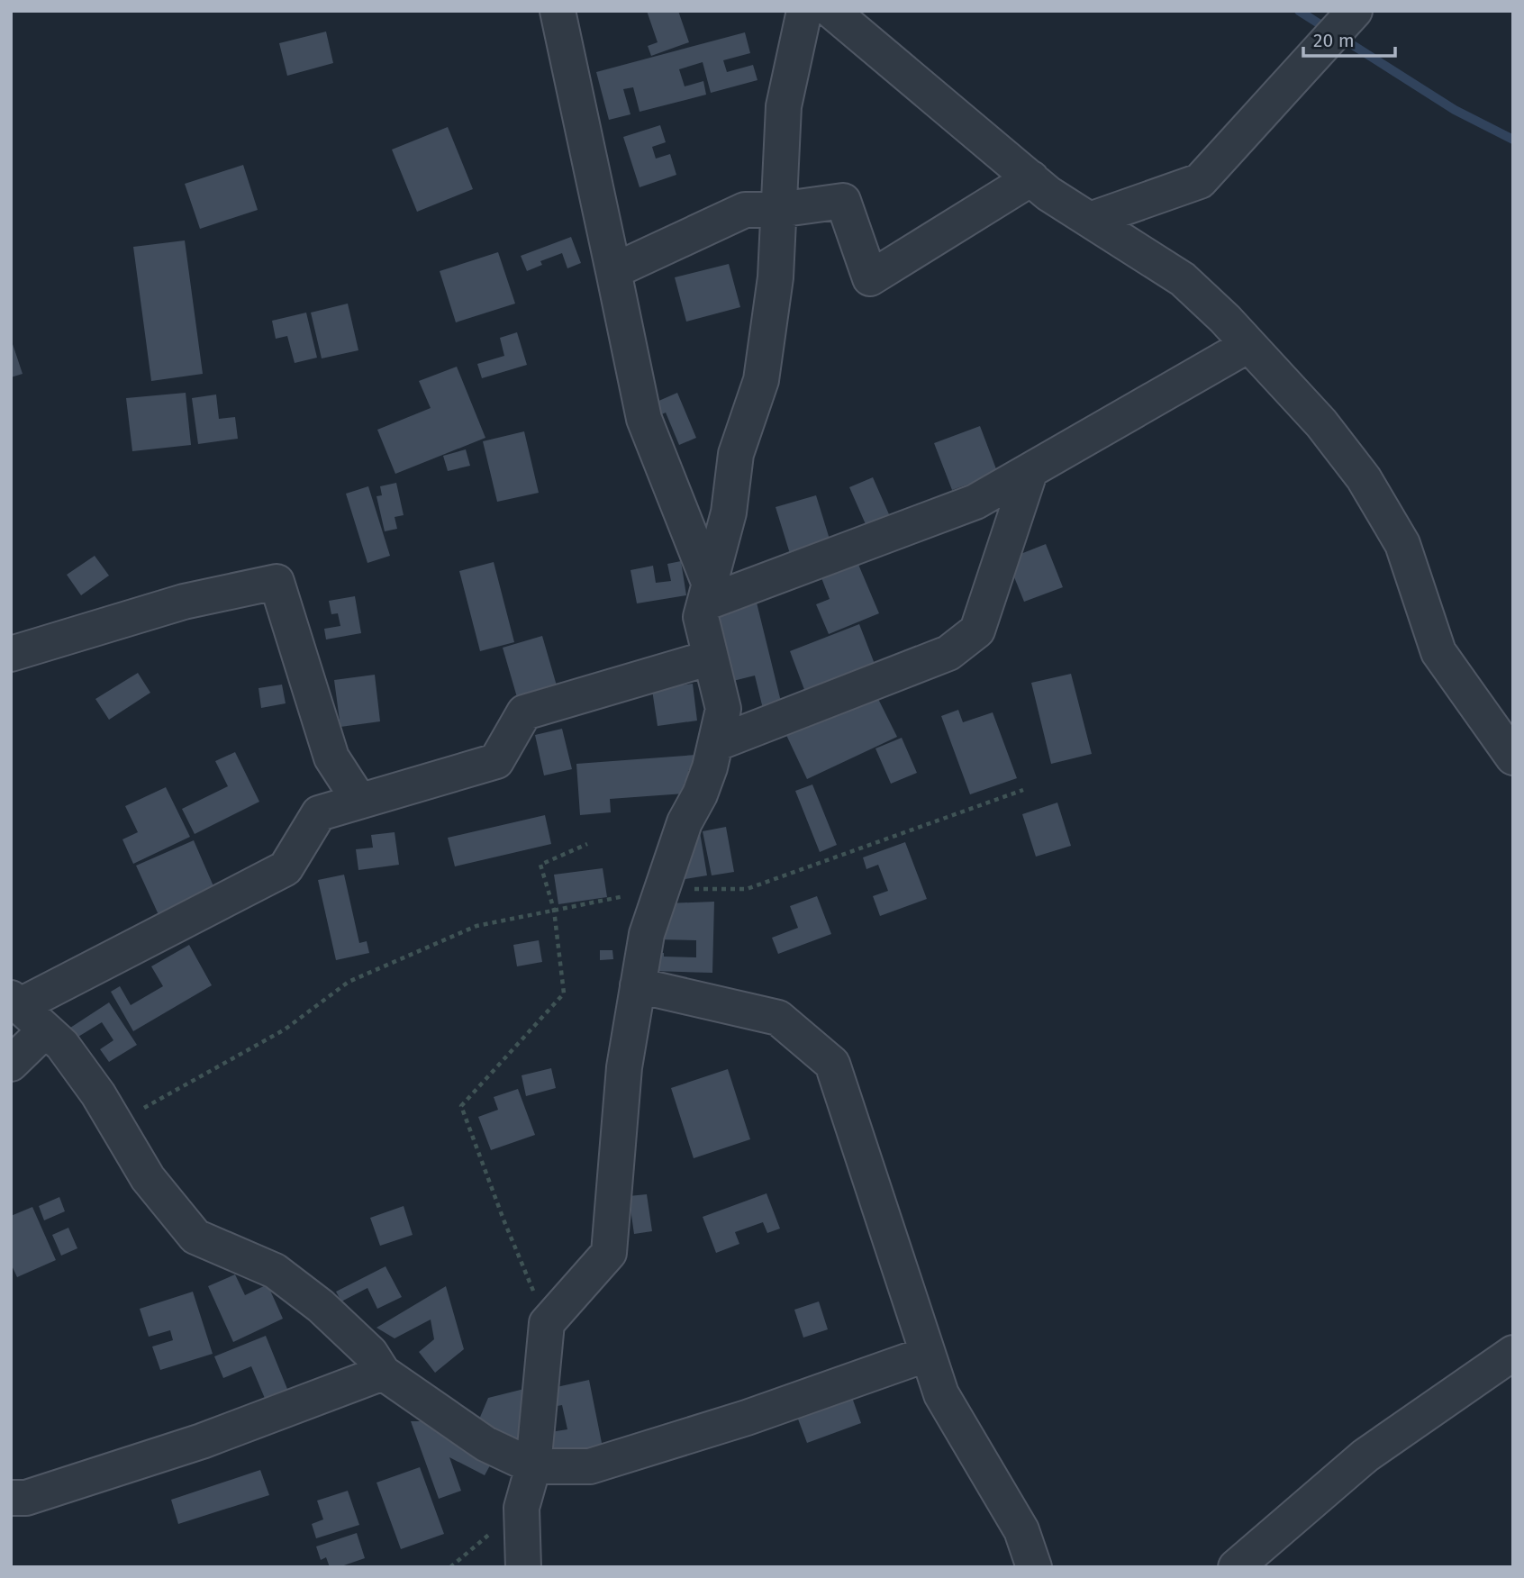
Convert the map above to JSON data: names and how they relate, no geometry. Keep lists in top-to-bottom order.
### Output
{
  "scale_bar": "20 m"
}
